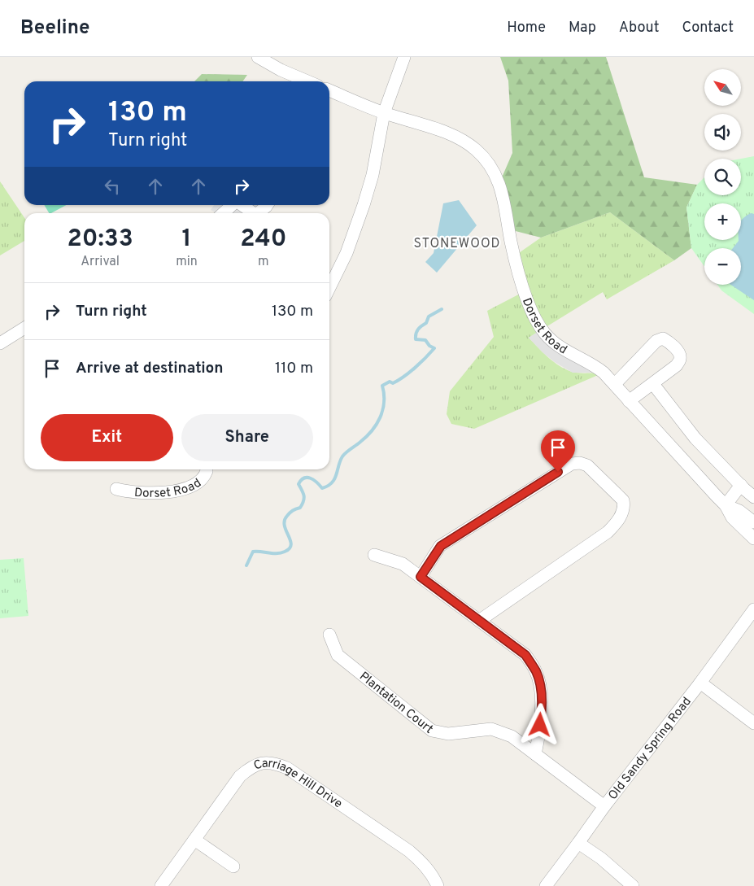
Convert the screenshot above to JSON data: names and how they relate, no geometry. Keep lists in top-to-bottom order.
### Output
{
  "streets": {
    "street": [
      "Dorset Road",
      "Plantation Court",
      "Old Sandy Spring Road",
      "Carriage Hill Drive"
    ]
  },
  "crossings": [
    ["Plantation Court", "Old Sandy Spring Road"]
  ],
  "districts": ["STONEWOOD"],
  "north": "top left",
  "page": {
    "header": "Beeline",
    "nav": [
      "Home",
      "Map",
      "About",
      "Contact"
    ],
    "map_buttons": ["+", "−"],
    "turn": ["130 m", "Turn right"],
    "eta": [
      "20:33",
      "Arrival",
      "1",
      "min",
      "240",
      "m"
    ],
    "list": [
      {
        "name": "Turn right",
        "value": "130 m"
      },
      {
        "name": "Arrive at destination",
        "value": "110 m"
      }
    ],
    "buttons": ["Exit", "Share"]
  }
}
